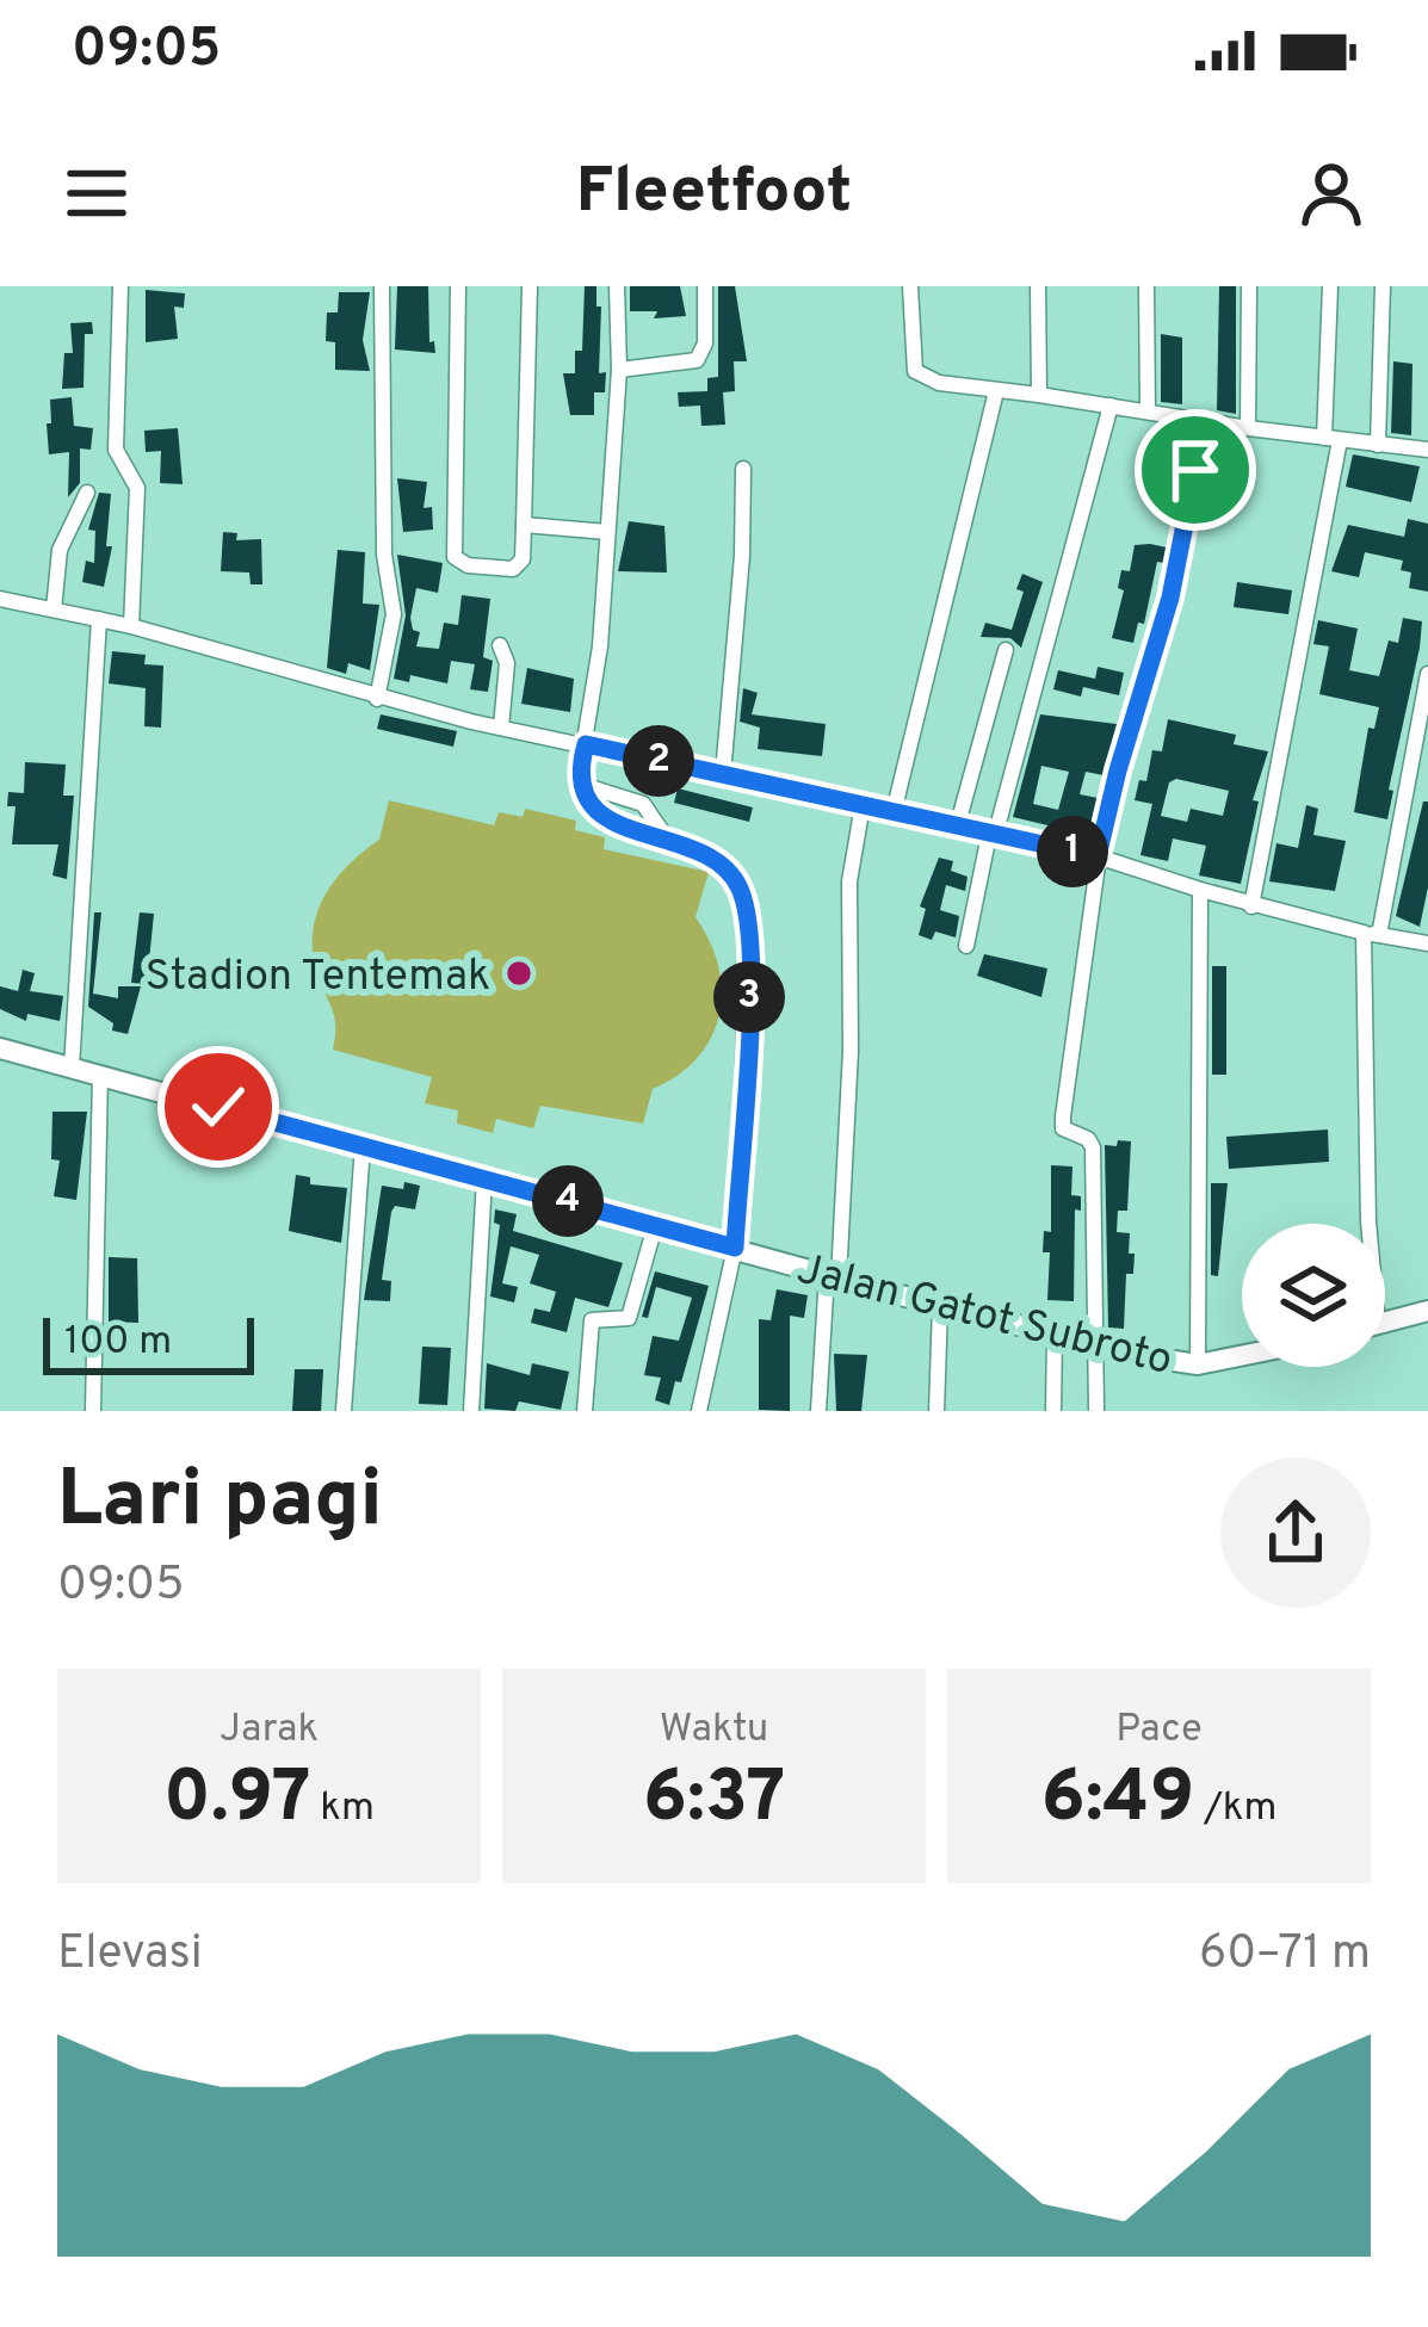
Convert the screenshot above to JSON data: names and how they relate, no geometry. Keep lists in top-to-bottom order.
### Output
{
  "streets": {
    "street": ["Jalan Gatot Subroto"]
  },
  "places": ["Stadion Tentemak"],
  "scale_bar": "100 m",
  "page": {
    "status": "09:05",
    "header": "Fleetfoot",
    "pins": [
      "2",
      "1",
      "3",
      "4"
    ],
    "scale": "100 m",
    "heading": ["Lari pagi", "09:05"],
    "stats": [
      ["Jarak", "0.97 km"],
      ["Waktu", "6:37"],
      ["Pace", "6:49 /km"]
    ],
    "chart": ["Elevasi", "60–71 m"]
  }
}
